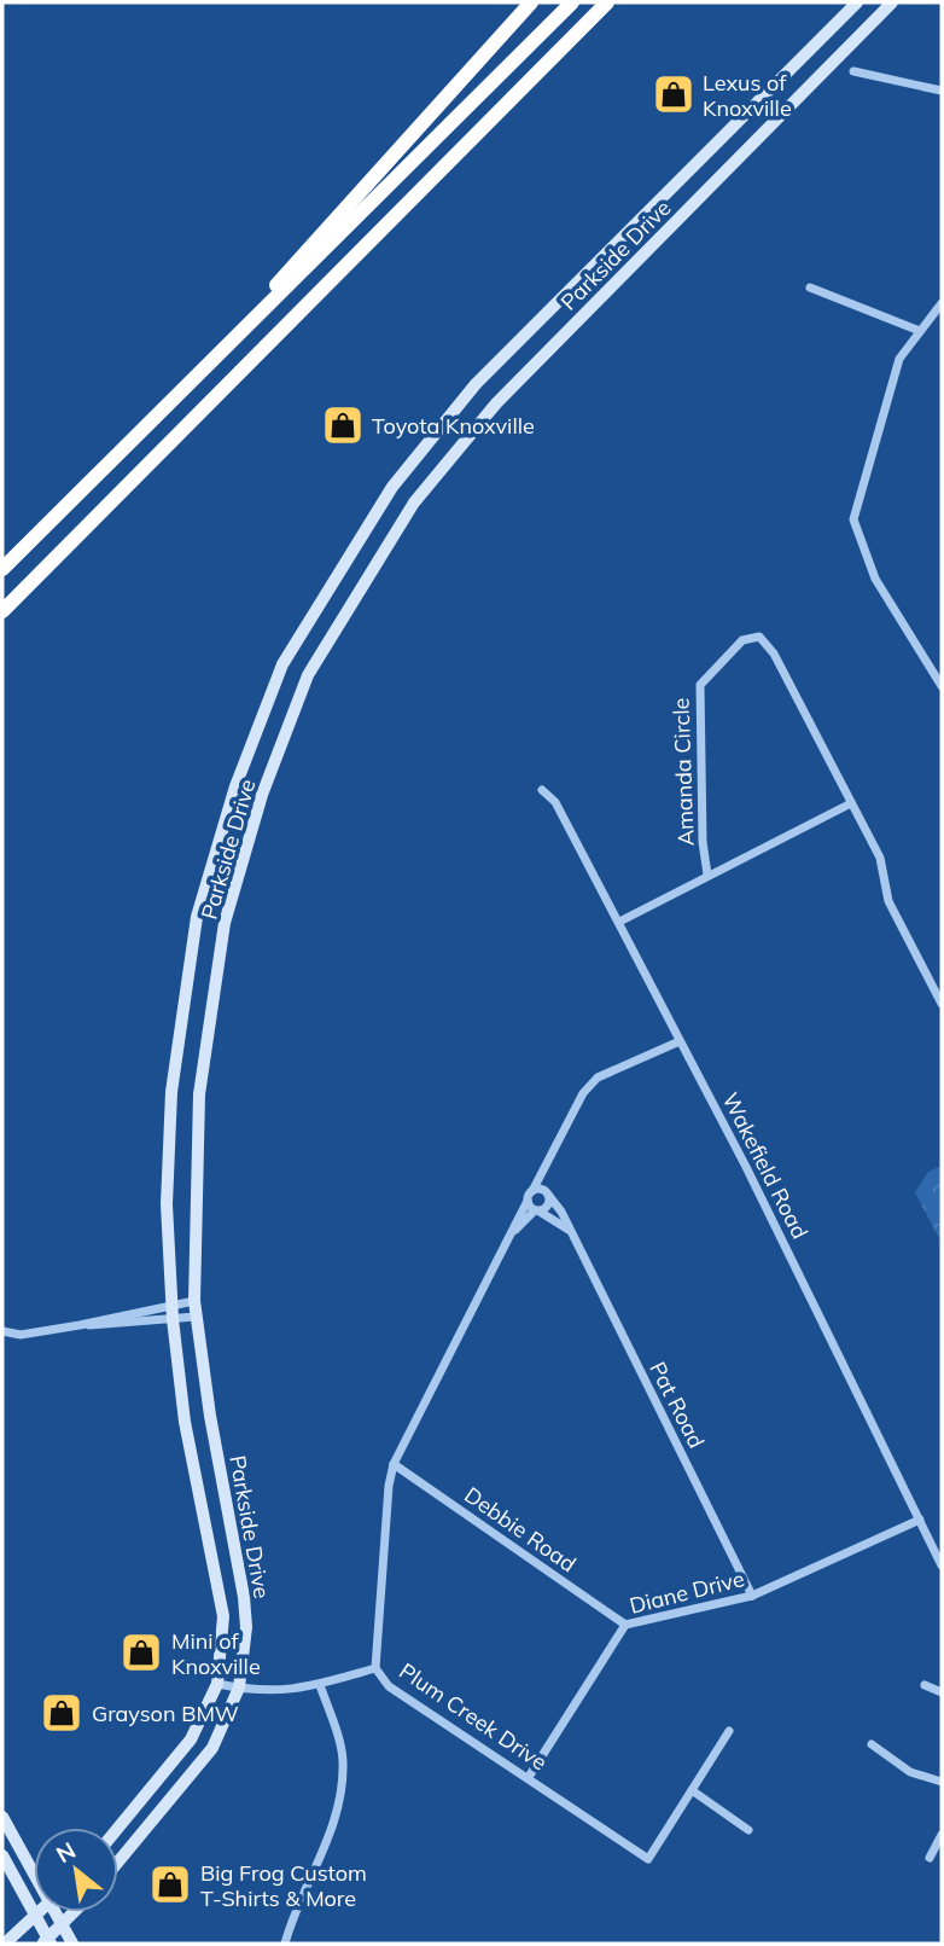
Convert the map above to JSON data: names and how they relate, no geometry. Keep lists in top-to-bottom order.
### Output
{
  "streets": {
    "street": [
      "Parkside Drive",
      "Amanda Circle",
      "Wakefield Road",
      "Pat Road",
      "Debbie Road",
      "Diane Drive",
      "Plum Creek Drive"
    ]
  },
  "crossings": [
    ["Wakefield Road", "Diane Drive"],
    ["Wakefield Road", "Plum Creek Drive"],
    ["Pat Road", "Diane Drive"],
    ["Pat Road", "Plum Creek Drive"],
    ["Debbie Road", "Diane Drive"],
    ["Debbie Road", "Plum Creek Drive"],
    ["Diane Drive", "Plum Creek Drive"]
  ],
  "places": {
    "shop": [
      "Lexus of Knoxville",
      "Toyota Knoxville",
      "Mini of Knoxville",
      "Grayson BMW",
      "Big Frog Custom T-Shirts & More"
    ]
  },
  "north": "top left"
}
